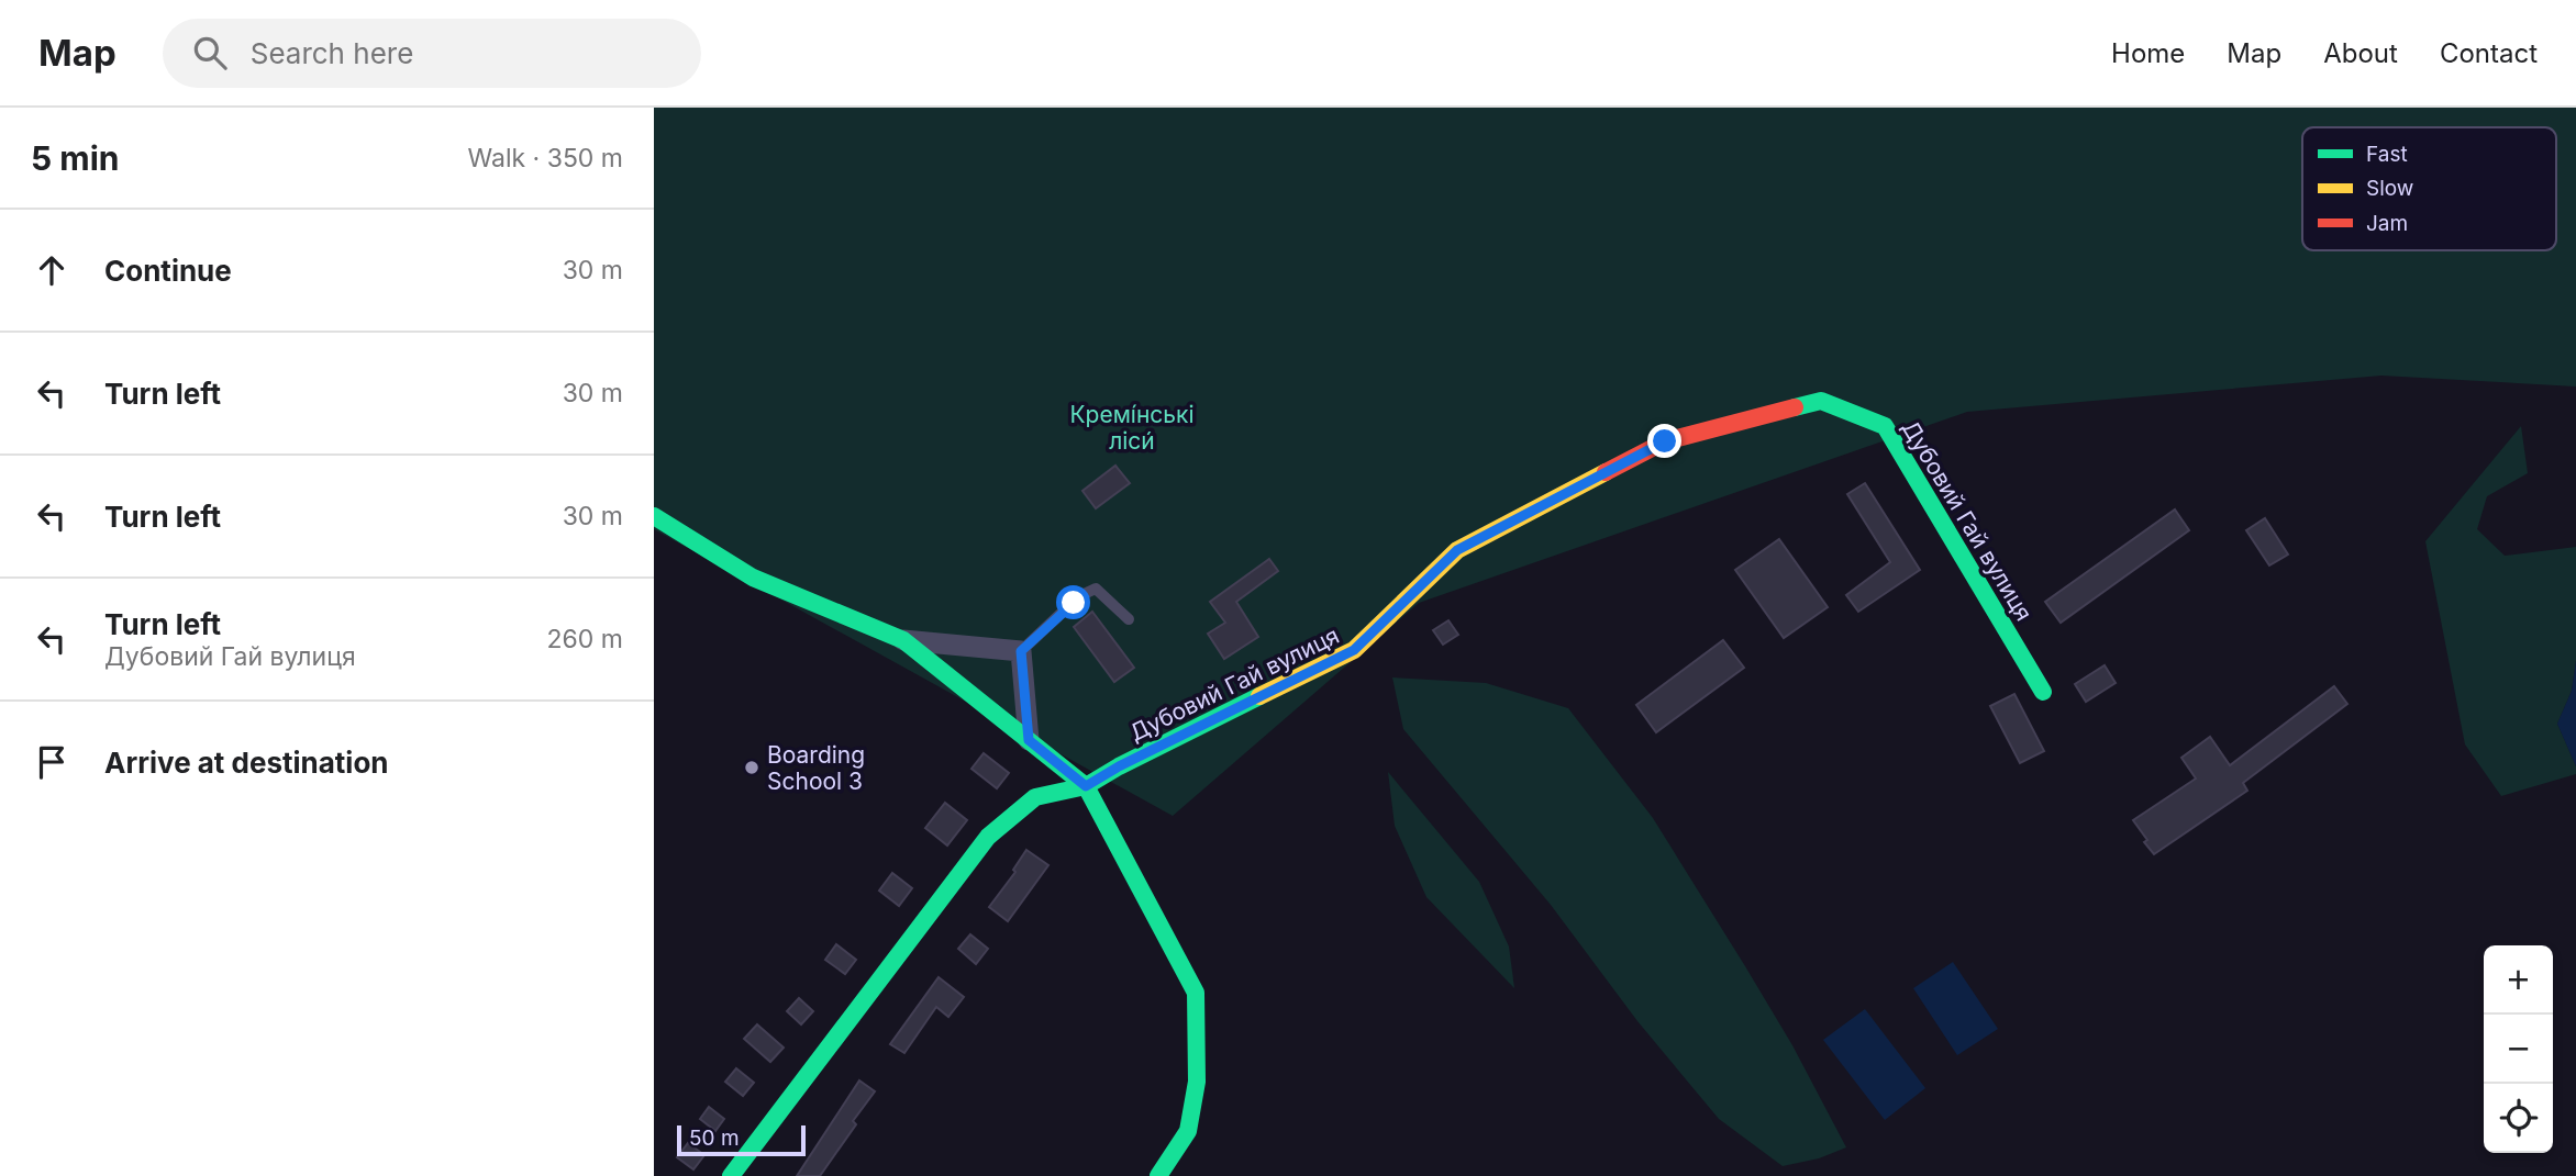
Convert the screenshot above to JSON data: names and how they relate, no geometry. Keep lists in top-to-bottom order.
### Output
{
  "streets": {
    "street": ["Дубовий Гай вулиця"]
  },
  "parks": ["Кремі́нські ліси́"],
  "places": ["Boarding School 3"],
  "legend": ["Fast", "Slow", "Jam"],
  "scale_bar": "50 m",
  "page": {
    "header": "Map",
    "search": "Search here",
    "nav": [
      "Home",
      "Map",
      "About",
      "Contact"
    ],
    "heading": ["5 min", "Walk · 350 m"],
    "list": [
      ["Continue", "30 m"],
      ["Turn left", "30 m"],
      ["Turn left", "30 m"],
      ["Turn left", "Дубовий Гай вулиця", "260 m"],
      "Arrive at destination"
    ],
    "map_buttons": ["+", "−"],
    "scale": "50 m"
  }
}
